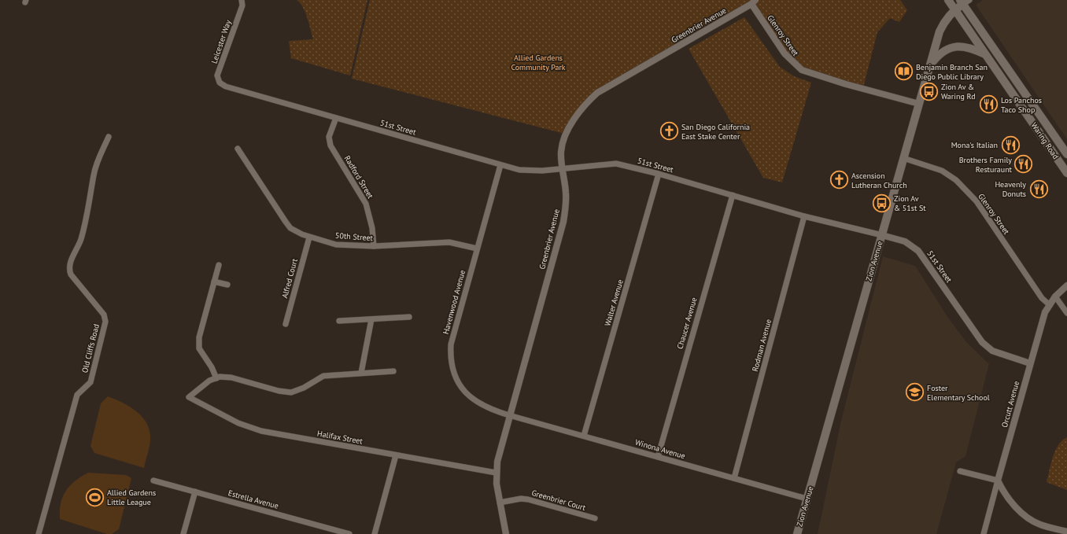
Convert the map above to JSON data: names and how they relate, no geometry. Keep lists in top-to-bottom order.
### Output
{
  "streets": {
    "main road": ["Waring Road", "Zion Avenue"],
    "street": [
      "Greenbrier Avenue",
      "Glenroy Street",
      "Leicester Way",
      "51st Street",
      "Radford Street",
      "50th Street",
      "Alfred Court",
      "Havenwood Avenue",
      "Walter Avenue",
      "Chaucer Avenue",
      "Rodman Avenue",
      "Old Cliffs Road",
      "Orcutt Avenue",
      "Halifax Street",
      "Winona Avenue",
      "Estrella Avenue",
      "Greenbrier Court"
    ]
  },
  "crossings": [
    ["Greenbrier Avenue", "Glenroy Street"],
    ["Greenbrier Avenue", "51st Street"],
    ["Greenbrier Avenue", "Havenwood Avenue"],
    ["Greenbrier Avenue", "Halifax Street"],
    ["Greenbrier Avenue", "Winona Avenue"],
    ["Greenbrier Avenue", "Greenbrier Court"],
    ["Glenroy Street", "Zion Avenue"],
    ["Glenroy Street", "Orcutt Avenue"],
    ["Leicester Way", "51st Street"],
    ["51st Street", "Radford Street"],
    ["51st Street", "Zion Avenue"],
    ["51st Street", "Havenwood Avenue"],
    ["51st Street", "Walter Avenue"],
    ["51st Street", "Chaucer Avenue"],
    ["51st Street", "Rodman Avenue"],
    ["51st Street", "Orcutt Avenue"],
    ["Waring Road", "Zion Avenue"],
    ["Radford Street", "50th Street"],
    ["50th Street", "Alfred Court"],
    ["50th Street", "Havenwood Avenue"],
    ["Zion Avenue", "Winona Avenue"],
    ["Havenwood Avenue", "Winona Avenue"],
    ["Walter Avenue", "Winona Avenue"],
    ["Chaucer Avenue", "Winona Avenue"],
    ["Rodman Avenue", "Winona Avenue"]
  ],
  "parks": ["Allied Gardens Community Park"],
  "places": {
    "library": ["Benjamin Branch San Diego Public Library"],
    "bus stop": ["Zion Av & Waring Rd", "Zion Av & 51st St"],
    "restaurant": [
      "Los Panchos Taco Shop",
      "Mona's Italian",
      "Brothers Family Resturaunt",
      "Heavenly Donuts"
    ],
    "church": ["San Diego California East Stake Center", "Ascension Lutheran Church"],
    "school or university": ["Foster Elementary School"],
    "sports": ["Allied Gardens Little League"]
  }
}
